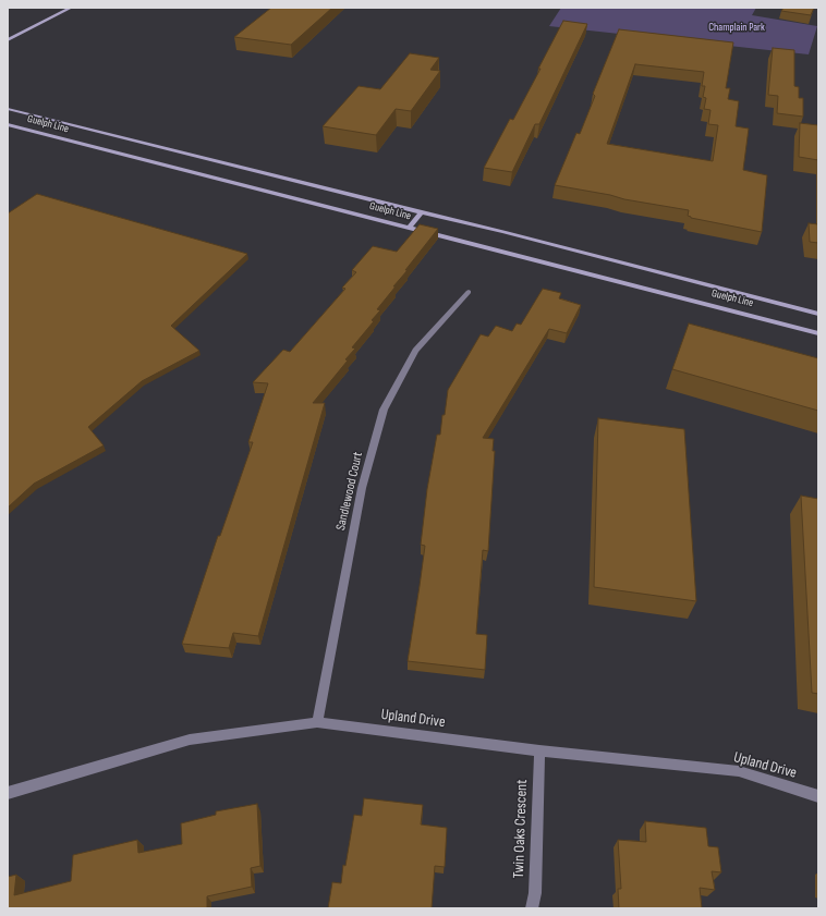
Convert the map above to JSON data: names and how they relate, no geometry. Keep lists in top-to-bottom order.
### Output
{
  "streets": {
    "main road": ["Guelph Line"],
    "street": ["Sandlewood Court", "Upland Drive", "Twin Oaks Crescent"]
  },
  "crossings": [
    ["Sandlewood Court", "Upland Drive"],
    ["Upland Drive", "Twin Oaks Crescent"]
  ],
  "parks": ["Champlain Park"]
}
